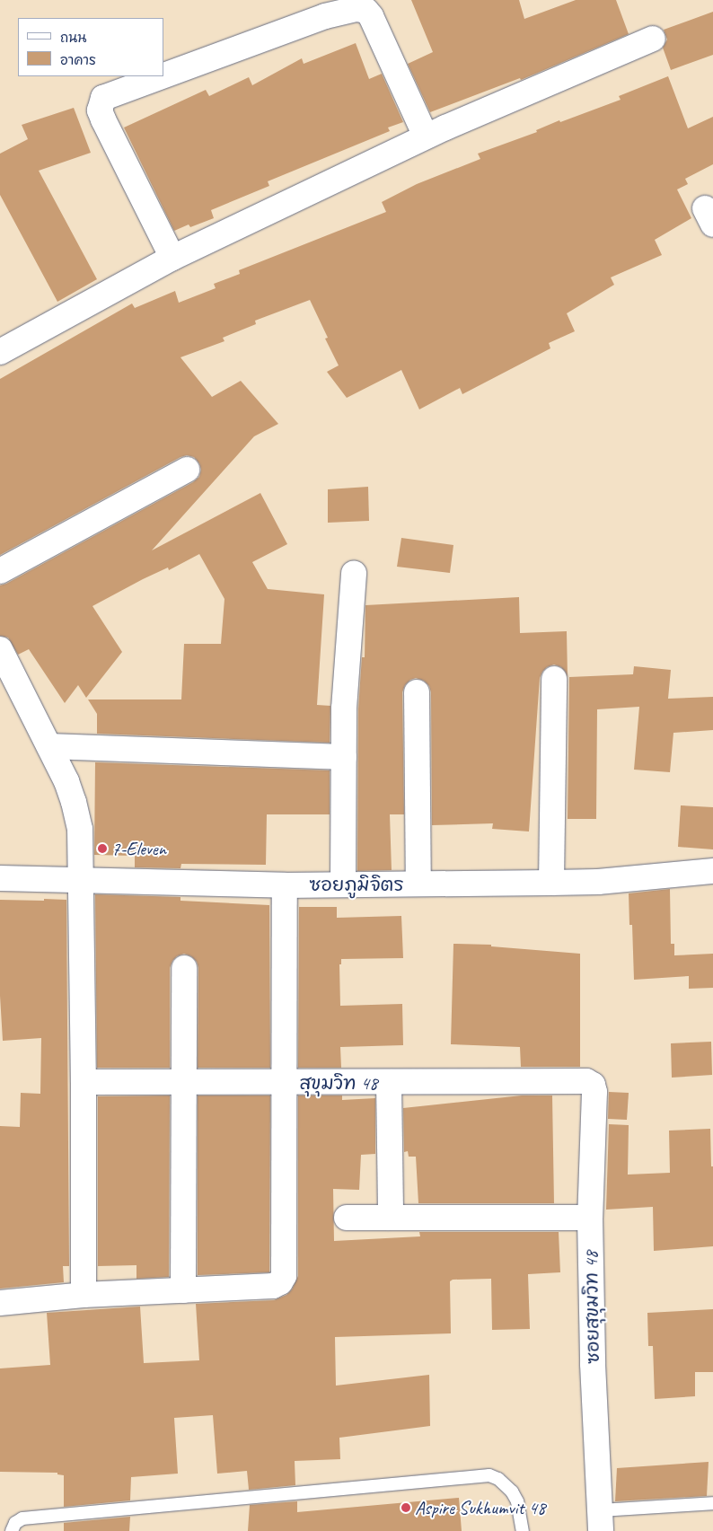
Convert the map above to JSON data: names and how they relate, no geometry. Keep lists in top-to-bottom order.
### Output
{
  "streets": {
    "street": ["ซอยภูมิจิตร", "สุขุมวิท 48", "ซอยสุขุมวิท 48"]
  },
  "crossings": [
    ["สุขุมวิท 48", "ซอยสุขุมวิท 48"]
  ],
  "places": ["7-Eleven", "Aspire Sukhumvit 48"],
  "legend": ["ถนน", "อาคาร"]
}
